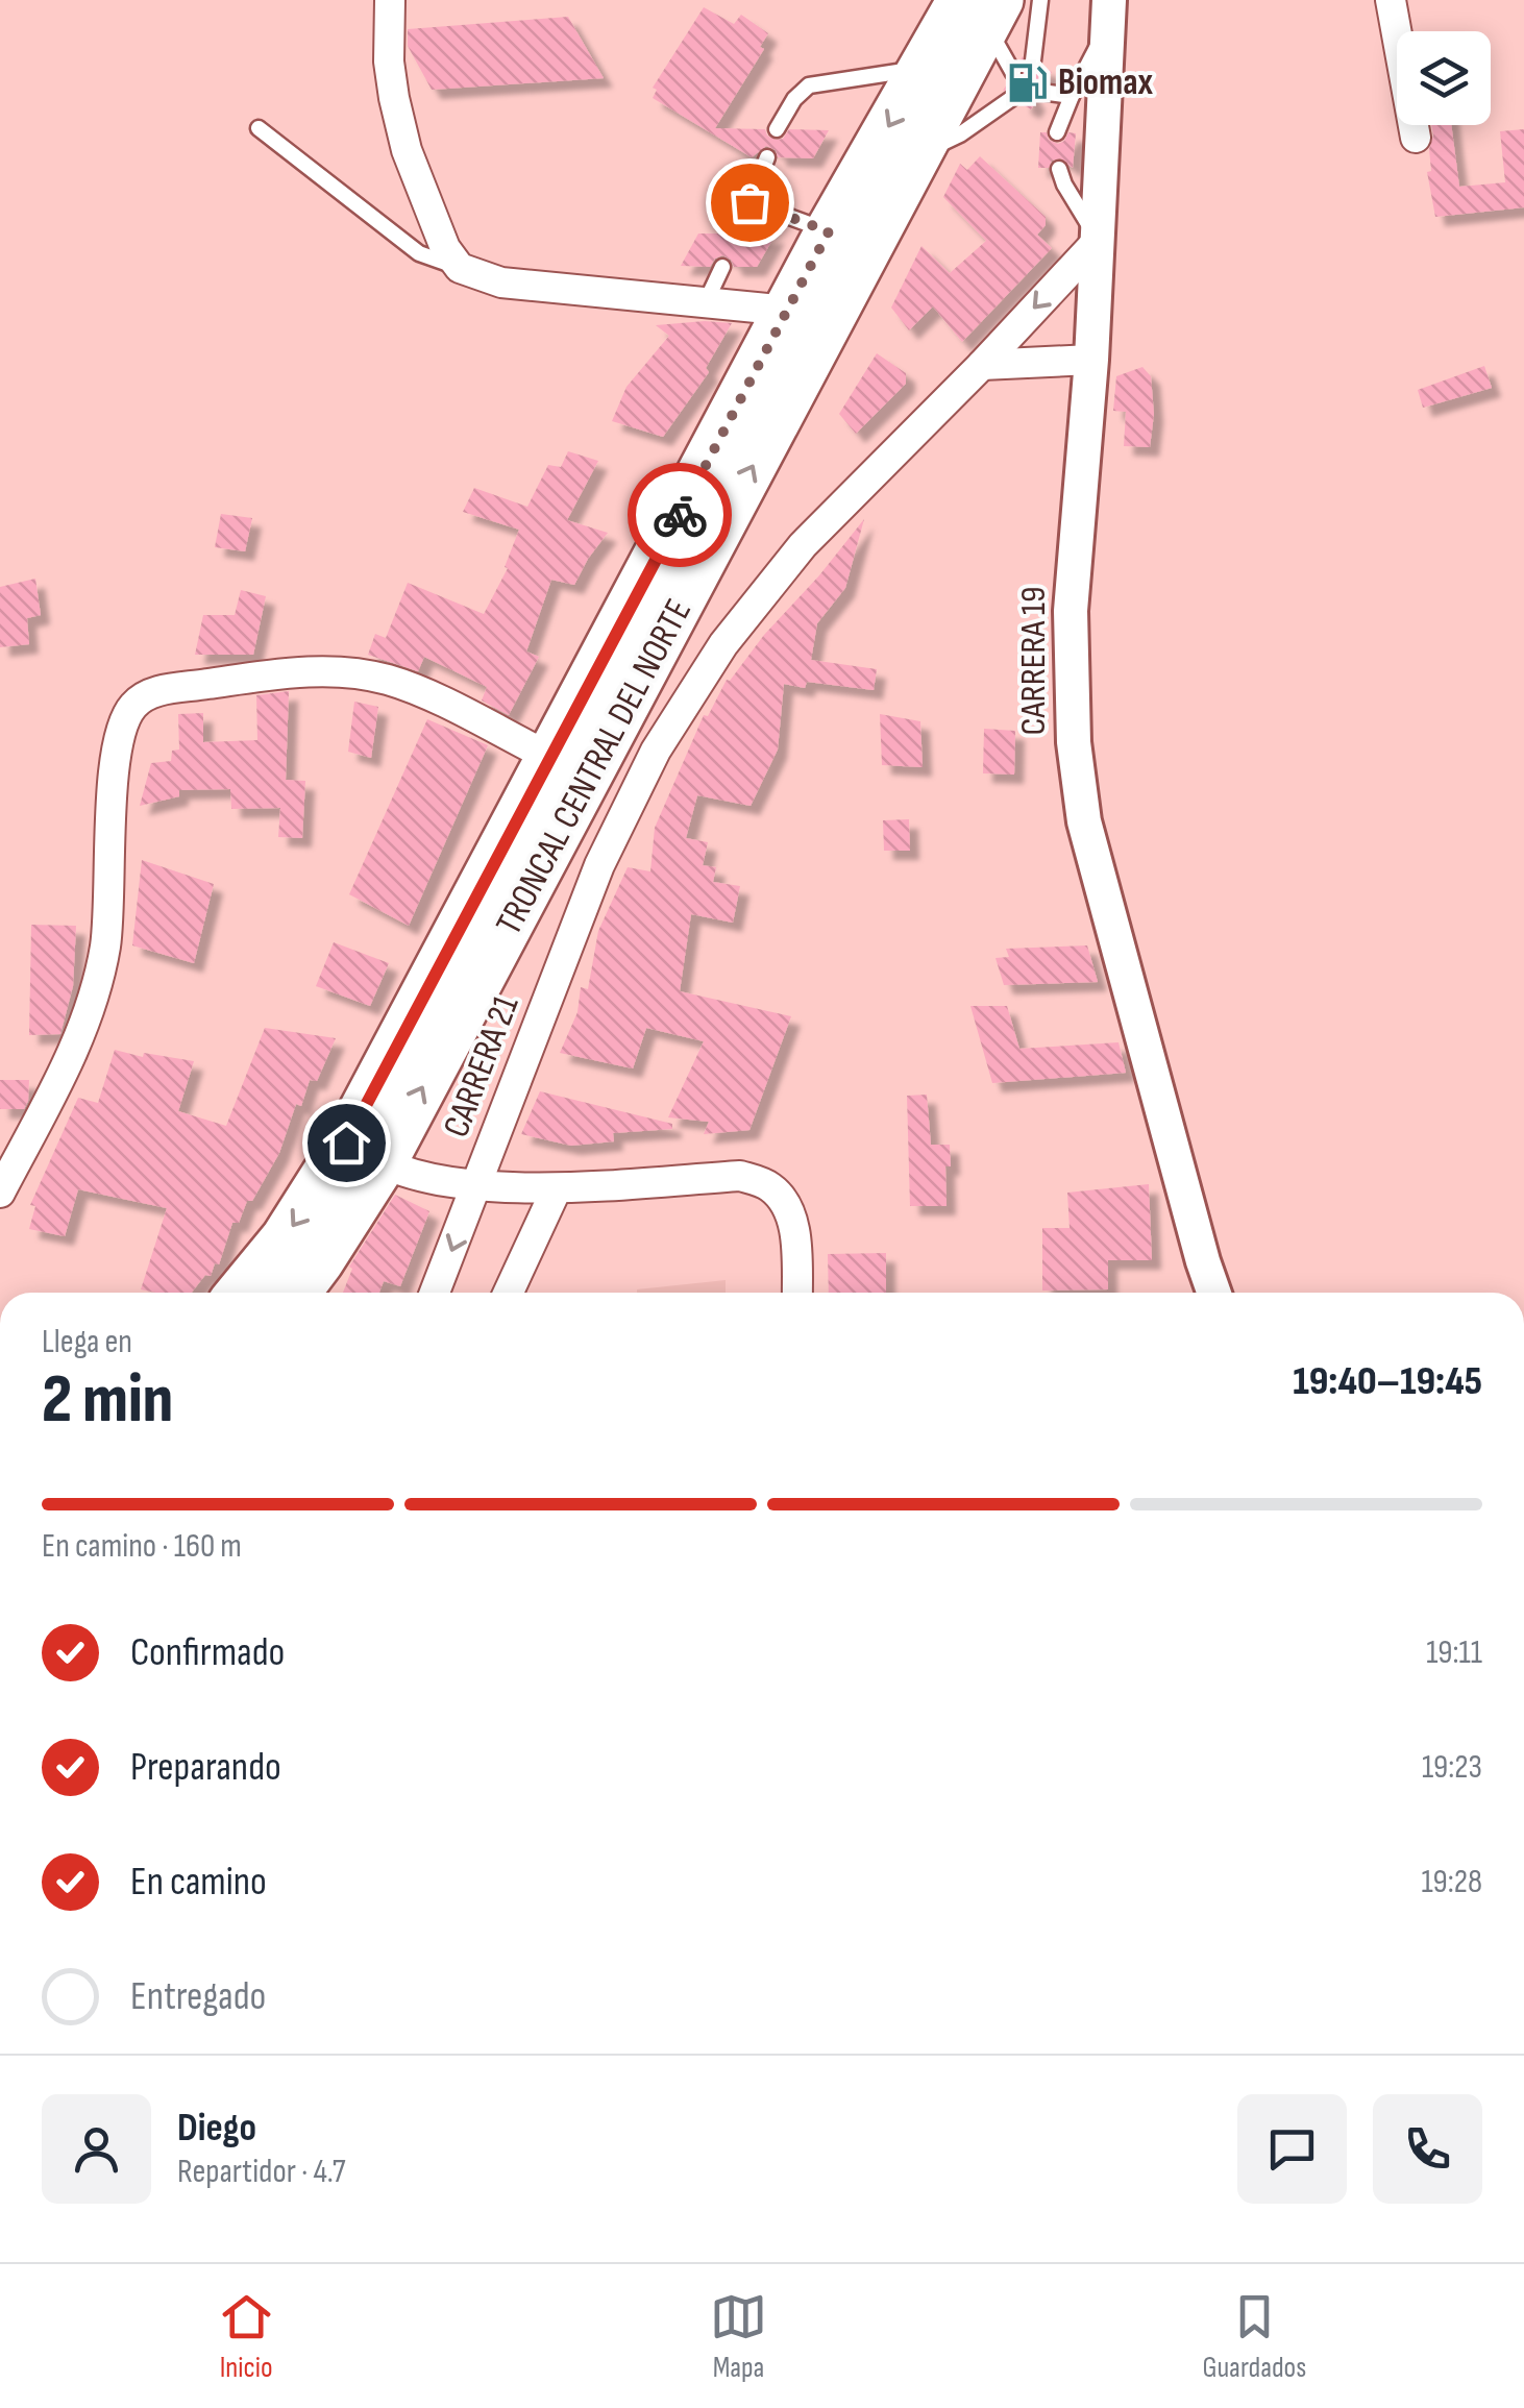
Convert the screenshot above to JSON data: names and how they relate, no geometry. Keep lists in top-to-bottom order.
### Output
{
  "streets": {
    "highway": ["TRONCAL CENTRAL DEL NORTE"],
    "street": ["CARRERA 19", "CARRERA 21"]
  },
  "crossings": [
    ["CARRERA 19", "CARRERA 21"]
  ],
  "places": {
    "fuel station": ["Biomax"]
  },
  "page": {
    "heading": ["2 min", "Llega en", "19:40–19:45"],
    "panel": ["Diego", "Repartidor · 4.7"],
    "bar": "En camino · 160 m",
    "list": [
      ["Confirmado", "19:11"],
      ["Preparando", "19:23"],
      ["En camino", "19:28"],
      "Entregado"
    ],
    "tabs": ["Inicio", "Mapa", "Guardados"]
  }
}
